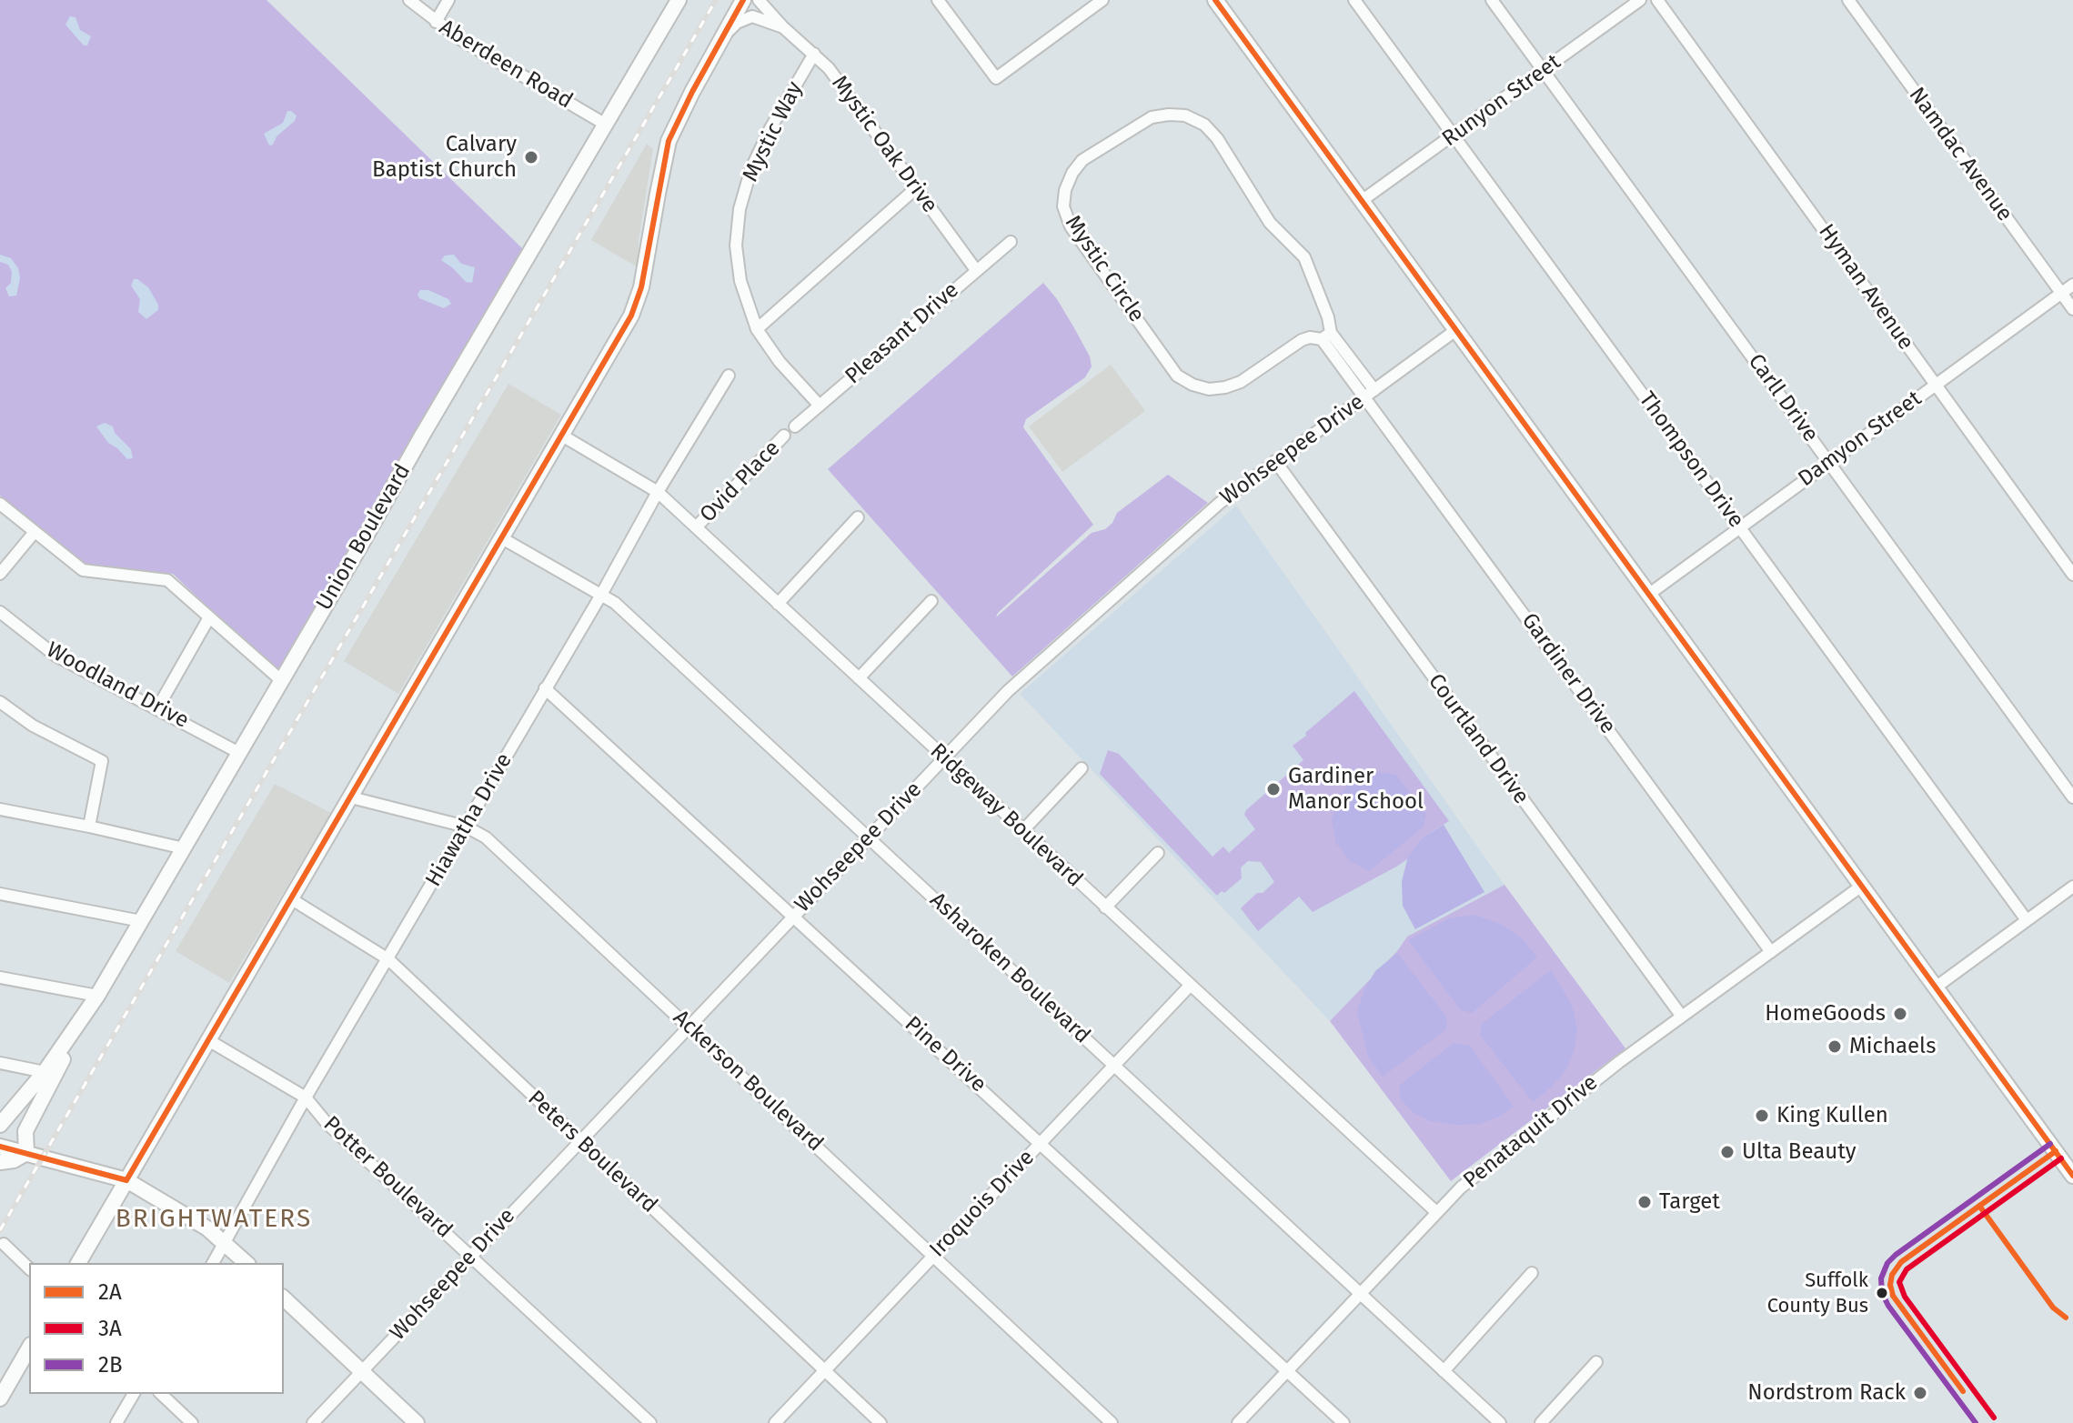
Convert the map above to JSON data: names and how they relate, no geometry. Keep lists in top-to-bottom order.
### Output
{
  "streets": {
    "street": [
      "Aberdeen Road",
      "Runyon Street",
      "Mystic Way",
      "Mystic Oak Drive",
      "Namdac Avenue",
      "Mystic Circle",
      "Hyman Avenue",
      "Pleasant Drive",
      "Carll Drive",
      "Damyon Street",
      "Wohseepee Drive",
      "Thompson Drive",
      "Ovid Place",
      "Union Boulevard",
      "Gardiner Drive",
      "Woodland Drive",
      "Courtland Drive",
      "Ridgeway Boulevard",
      "Hiawatha Drive",
      "Asharoken Boulevard",
      "Pine Drive",
      "Ackerson Boulevard",
      "Penataquit Drive",
      "Peters Boulevard",
      "Potter Boulevard",
      "Iroquois Drive"
    ]
  },
  "crossings": [
    ["Aberdeen Road", "Union Boulevard"],
    ["Runyon Street", "Carll Drive"],
    ["Runyon Street", "Thompson Drive"],
    ["Mystic Way", "Mystic Oak Drive"],
    ["Mystic Way", "Pleasant Drive"],
    ["Mystic Oak Drive", "Pleasant Drive"],
    ["Namdac Avenue", "Damyon Street"],
    ["Mystic Circle", "Wohseepee Drive"],
    ["Mystic Circle", "Gardiner Drive"],
    ["Hyman Avenue", "Damyon Street"],
    ["Carll Drive", "Damyon Street"],
    ["Damyon Street", "Thompson Drive"],
    ["Wohseepee Drive", "Gardiner Drive"],
    ["Wohseepee Drive", "Courtland Drive"],
    ["Wohseepee Drive", "Ridgeway Boulevard"],
    ["Wohseepee Drive", "Asharoken Boulevard"],
    ["Wohseepee Drive", "Pine Drive"],
    ["Wohseepee Drive", "Ackerson Boulevard"],
    ["Wohseepee Drive", "Peters Boulevard"],
    ["Wohseepee Drive", "Potter Boulevard"],
    ["Ovid Place", "Ridgeway Boulevard"],
    ["Union Boulevard", "Woodland Drive"],
    ["Gardiner Drive", "Penataquit Drive"],
    ["Courtland Drive", "Penataquit Drive"],
    ["Ridgeway Boulevard", "Hiawatha Drive"],
    ["Ridgeway Boulevard", "Penataquit Drive"],
    ["Ridgeway Boulevard", "Iroquois Drive"],
    ["Hiawatha Drive", "Asharoken Boulevard"],
    ["Hiawatha Drive", "Pine Drive"],
    ["Hiawatha Drive", "Ackerson Boulevard"],
    ["Hiawatha Drive", "Peters Boulevard"],
    ["Hiawatha Drive", "Potter Boulevard"],
    ["Asharoken Boulevard", "Penataquit Drive"],
    ["Asharoken Boulevard", "Iroquois Drive"],
    ["Pine Drive", "Penataquit Drive"],
    ["Pine Drive", "Iroquois Drive"],
    ["Ackerson Boulevard", "Iroquois Drive"],
    ["Peters Boulevard", "Iroquois Drive"]
  ],
  "districts": ["BRIGHTWATERS"],
  "places": [
    "Calvary Baptist Church",
    "Gardiner Manor School",
    "HomeGoods",
    "Michaels",
    "King Kullen",
    "Ulta Beauty",
    "Target",
    "Suffolk County Bus",
    "Nordstrom Rack"
  ],
  "lines": ["transit line 2A", "transit line 2B", "transit line 3A"],
  "legend": ["2A", "3A", "2B"]
}
